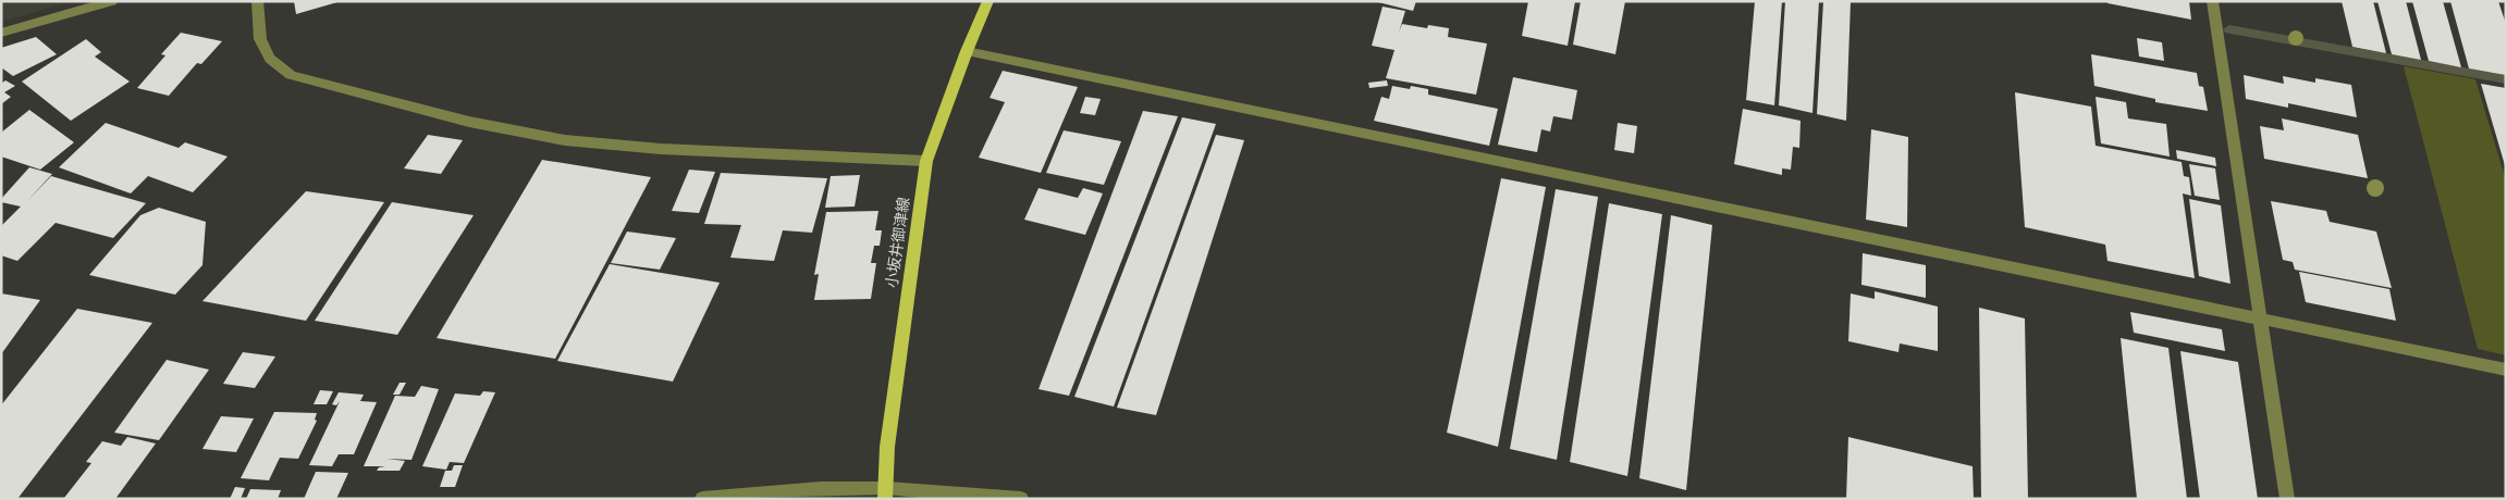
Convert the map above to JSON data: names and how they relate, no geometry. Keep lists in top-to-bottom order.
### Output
{
  "streets": {
    "main road": ["小坂井御津線"]
  }
}
